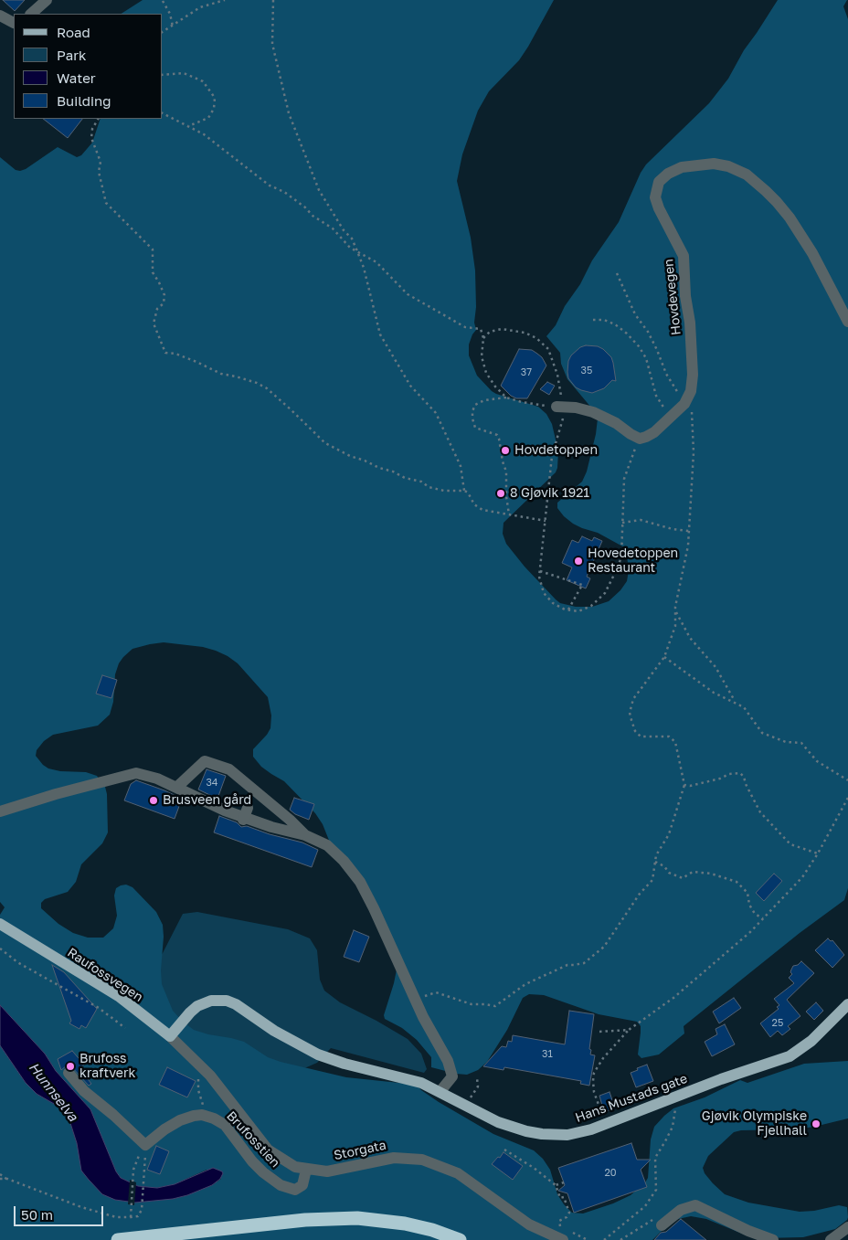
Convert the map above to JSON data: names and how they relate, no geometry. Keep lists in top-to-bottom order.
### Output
{
  "streets": {
    "main road": ["Raufossvegen", "Hans Mustads gate"],
    "street": ["Hovdevegen", "Brufosstien", "Storgata"]
  },
  "crossings": [
    ["Raufossvegen", "Hans Mustads gate"],
    ["Raufossvegen", "Storgata"],
    ["Brufosstien", "Storgata"]
  ],
  "water": ["Hunnselva"],
  "places": [
    "Hovdetoppen",
    "8 Gjøvik 1921",
    "Hovedetoppen Restaurant",
    "Brusveen gård",
    "Brufoss kraftverk",
    "Gjøvik Olympiske Fjellhall"
  ],
  "house_numbers": [
    "35",
    "37",
    "34",
    "25",
    "31",
    "20"
  ],
  "legend": [
    "Road",
    "Park",
    "Water",
    "Building"
  ],
  "scale_bar": "50 m"
}
